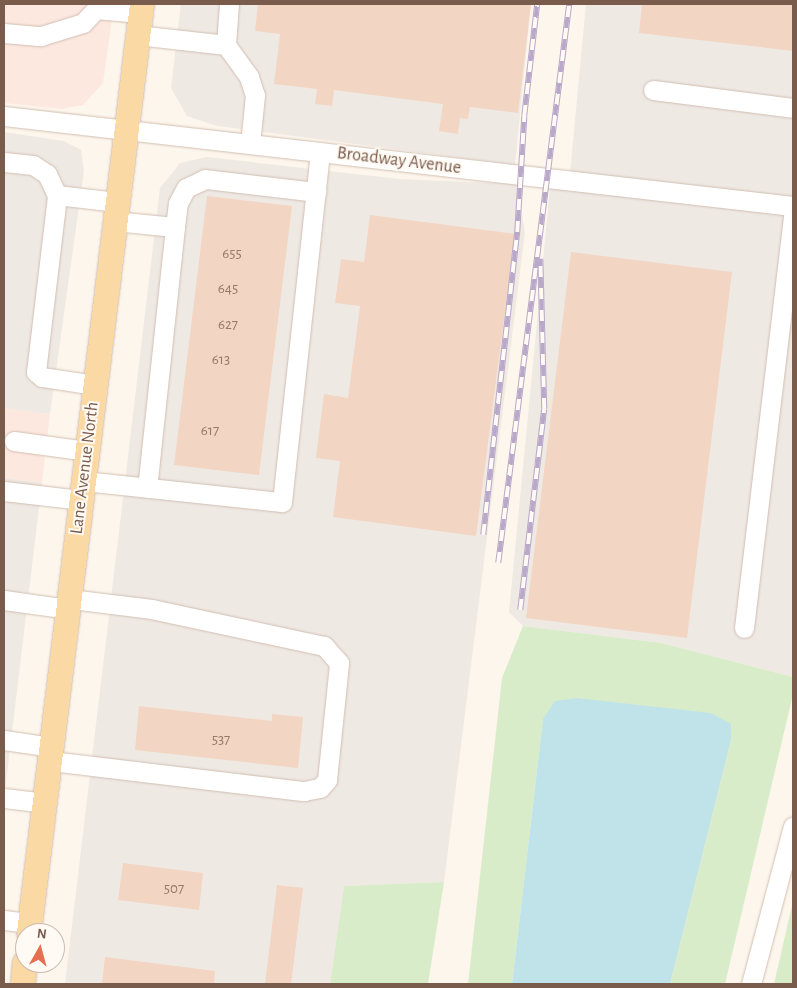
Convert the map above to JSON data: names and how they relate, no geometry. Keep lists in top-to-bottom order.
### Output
{
  "streets": {
    "main road": ["Lane Avenue North"],
    "street": ["Broadway Avenue"]
  },
  "crossings": [
    ["Broadway Avenue", "Lane Avenue North"]
  ],
  "house_numbers": [
    "655",
    "645",
    "627",
    "613",
    "617",
    "537",
    "507"
  ],
  "north": "top"
}
